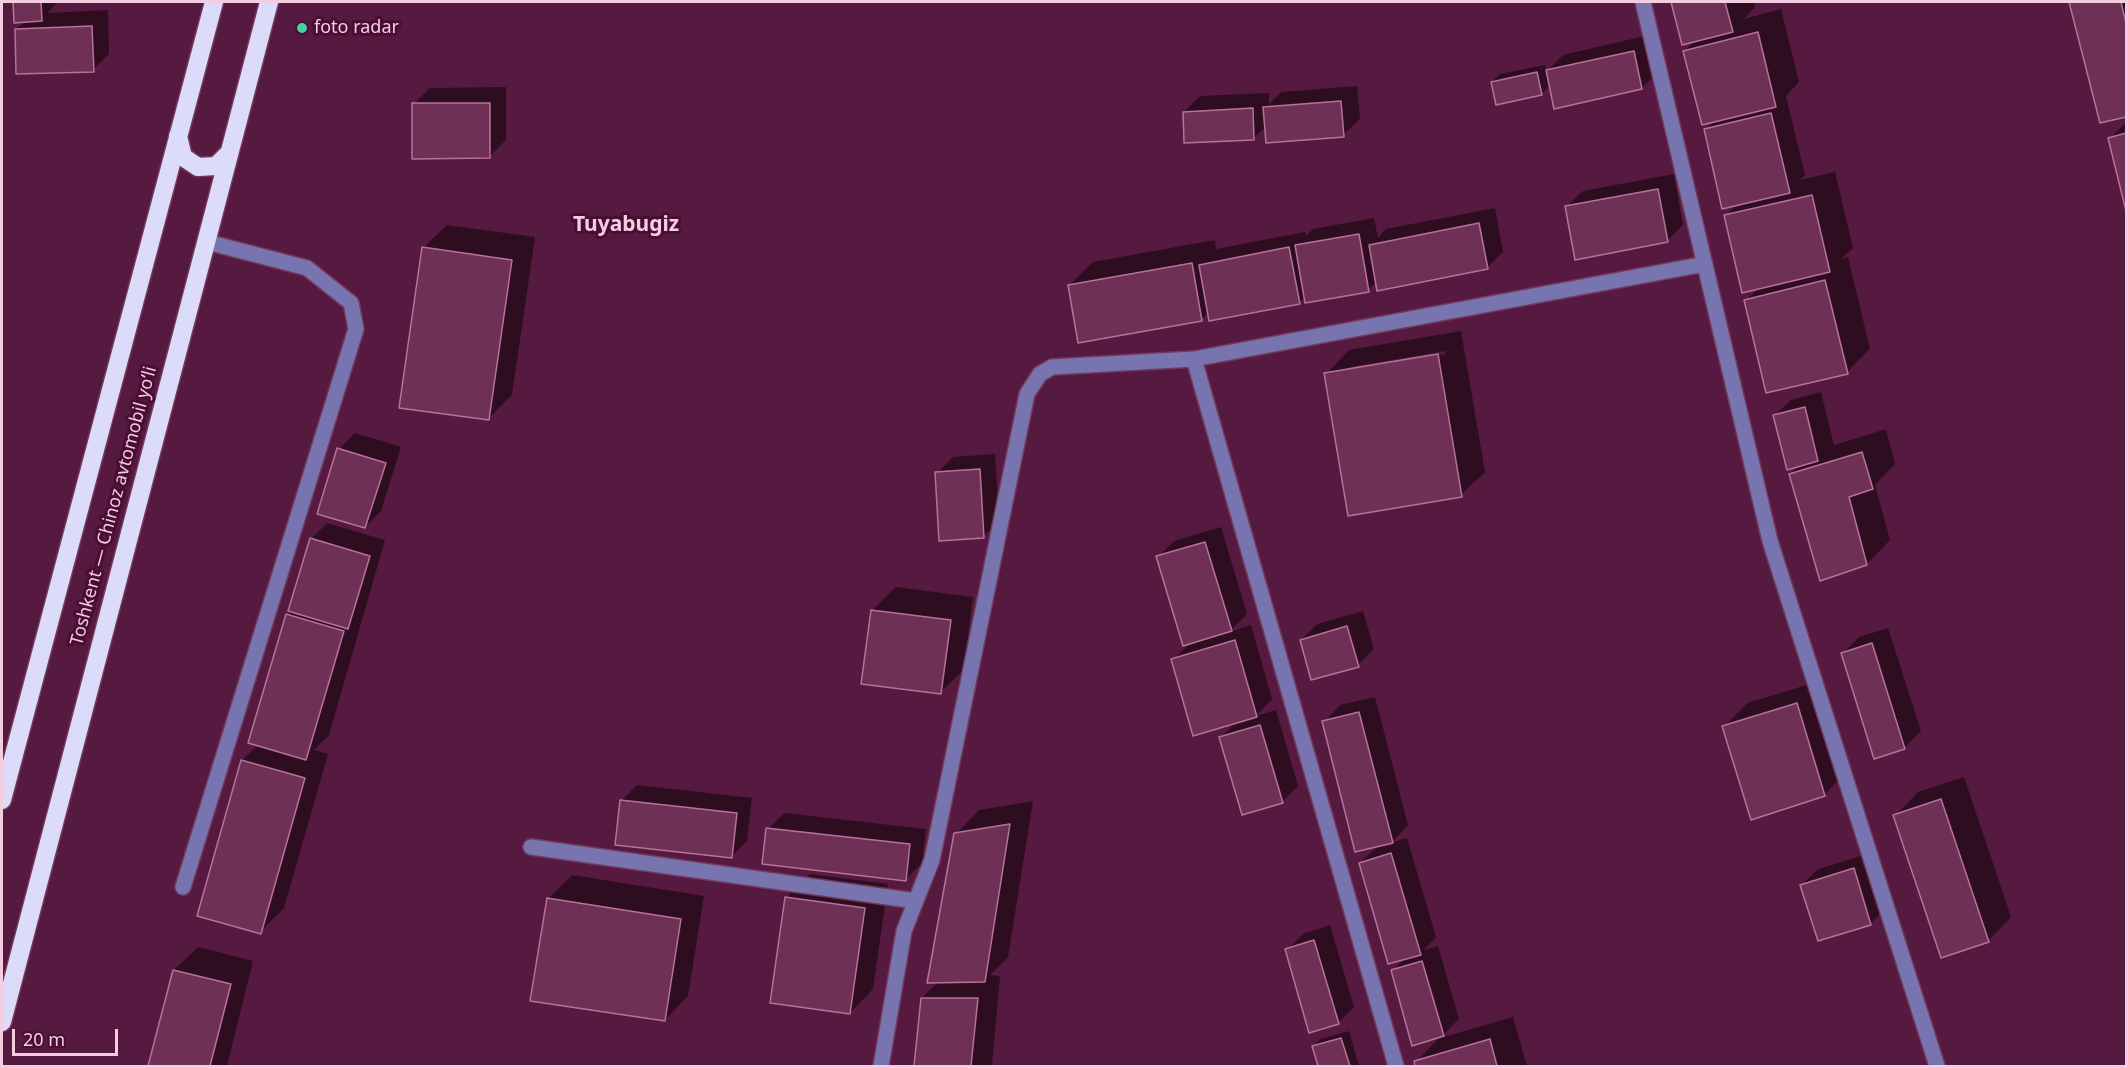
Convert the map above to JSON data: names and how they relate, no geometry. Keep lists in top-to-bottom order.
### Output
{
  "streets": {
    "highway": ["Toshkent — Chinoz avtomobil yoʻli"]
  },
  "districts": ["Tuyabugiz"],
  "places": ["foto radar"],
  "scale_bar": "20 m"
}
